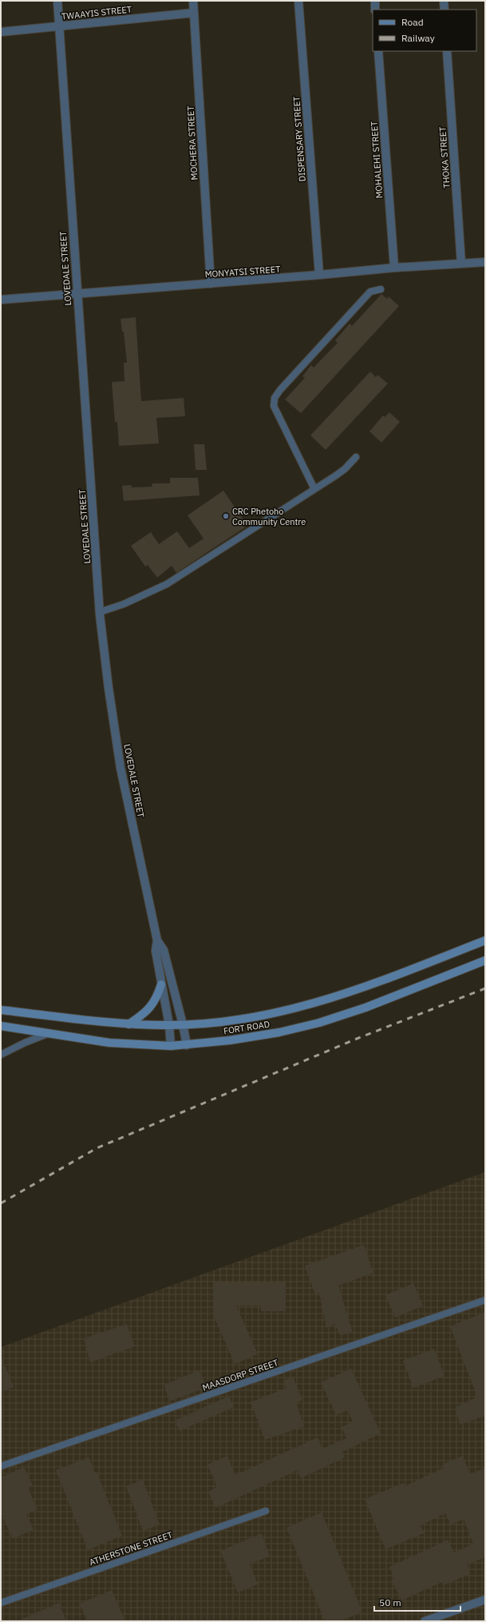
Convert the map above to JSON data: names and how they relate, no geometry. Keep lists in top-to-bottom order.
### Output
{
  "streets": {
    "main road": ["FORT ROAD"],
    "street": [
      "TWAAYIS STREET",
      "DISPENSARY STREET",
      "MOCHERA STREET",
      "THOKA STREET",
      "MOHALEHI STREET",
      "LOVEDALE STREET",
      "MONYATSI STREET"
    ],
    "lane": ["MAASDORP STREET", "ATHERSTONE STREET"]
  },
  "crossings": [
    ["TWAAYIS STREET", "MOCHERA STREET"],
    ["TWAAYIS STREET", "LOVEDALE STREET"],
    ["DISPENSARY STREET", "MONYATSI STREET"],
    ["MOCHERA STREET", "MONYATSI STREET"],
    ["THOKA STREET", "MONYATSI STREET"],
    ["MOHALEHI STREET", "MONYATSI STREET"],
    ["LOVEDALE STREET", "MONYATSI STREET"],
    ["LOVEDALE STREET", "FORT ROAD"]
  ],
  "places": ["CRC Phetoho Community Centre"],
  "legend": ["Road", "Railway"],
  "scale_bar": "50 m"
}
